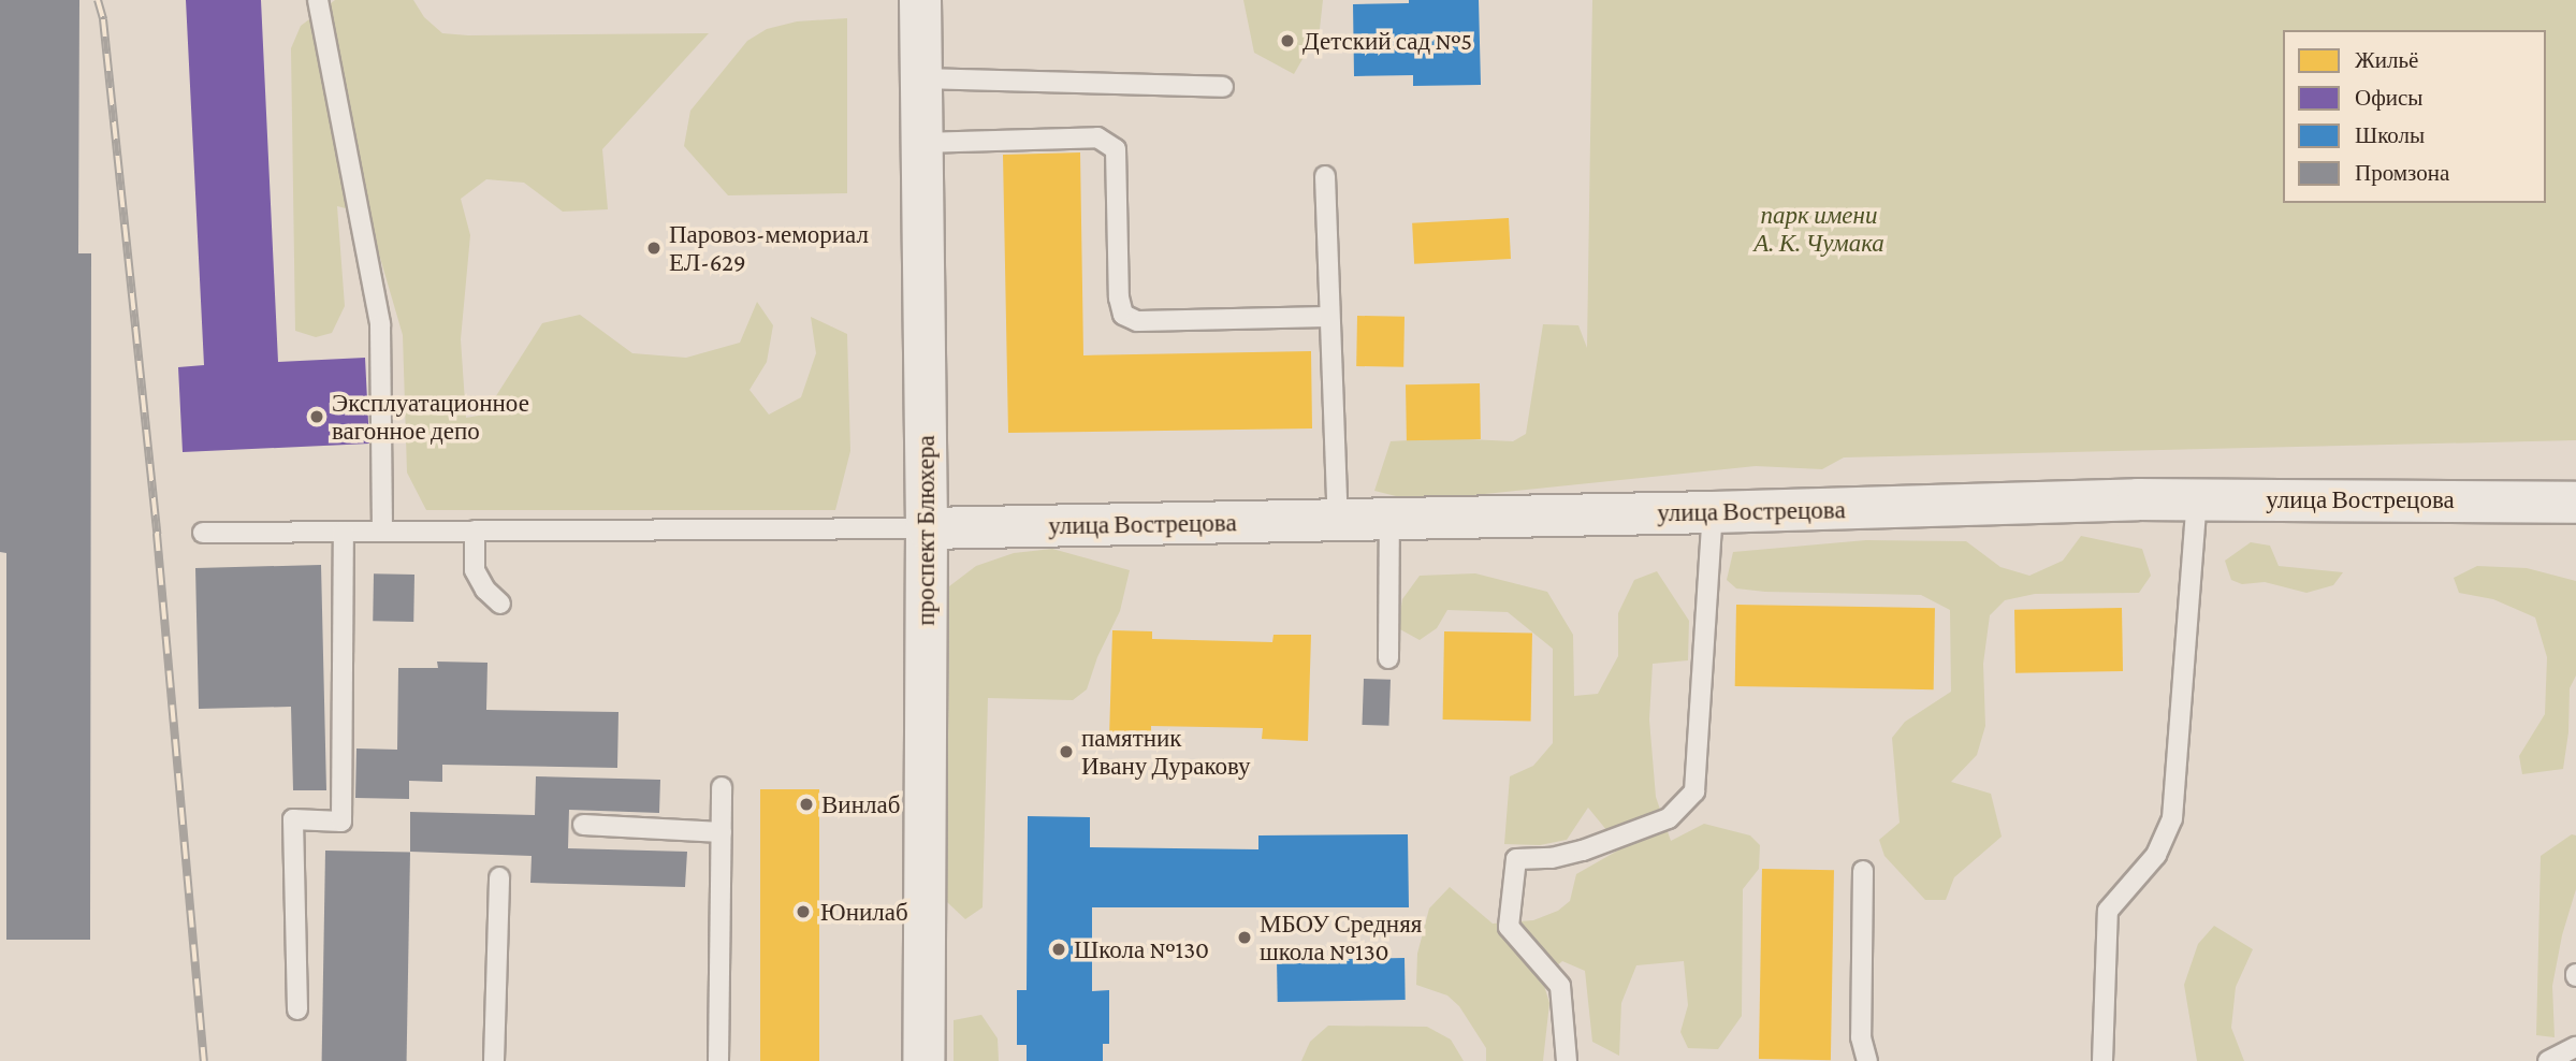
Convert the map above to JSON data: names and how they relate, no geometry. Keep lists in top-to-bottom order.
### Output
{
  "streets": {
    "street": ["улица Вострецова", "проспект Блюхера"]
  },
  "crossings": [
    ["улица Вострецова", "проспект Блюхера"]
  ],
  "parks": ["парк имени А. К. Чумака"],
  "places": [
    "Детский сад №5",
    "Паровоз-мемориал ЕЛ-629",
    "Эксплуатационное вагонное депо",
    "памятник Ивану Дуракову",
    "Винлаб",
    "Юнилаб",
    "МБОУ Средняя школа №130",
    "Школа №130"
  ],
  "legend": [
    "Жильё",
    "Офисы",
    "Школы",
    "Промзона"
  ]
}
